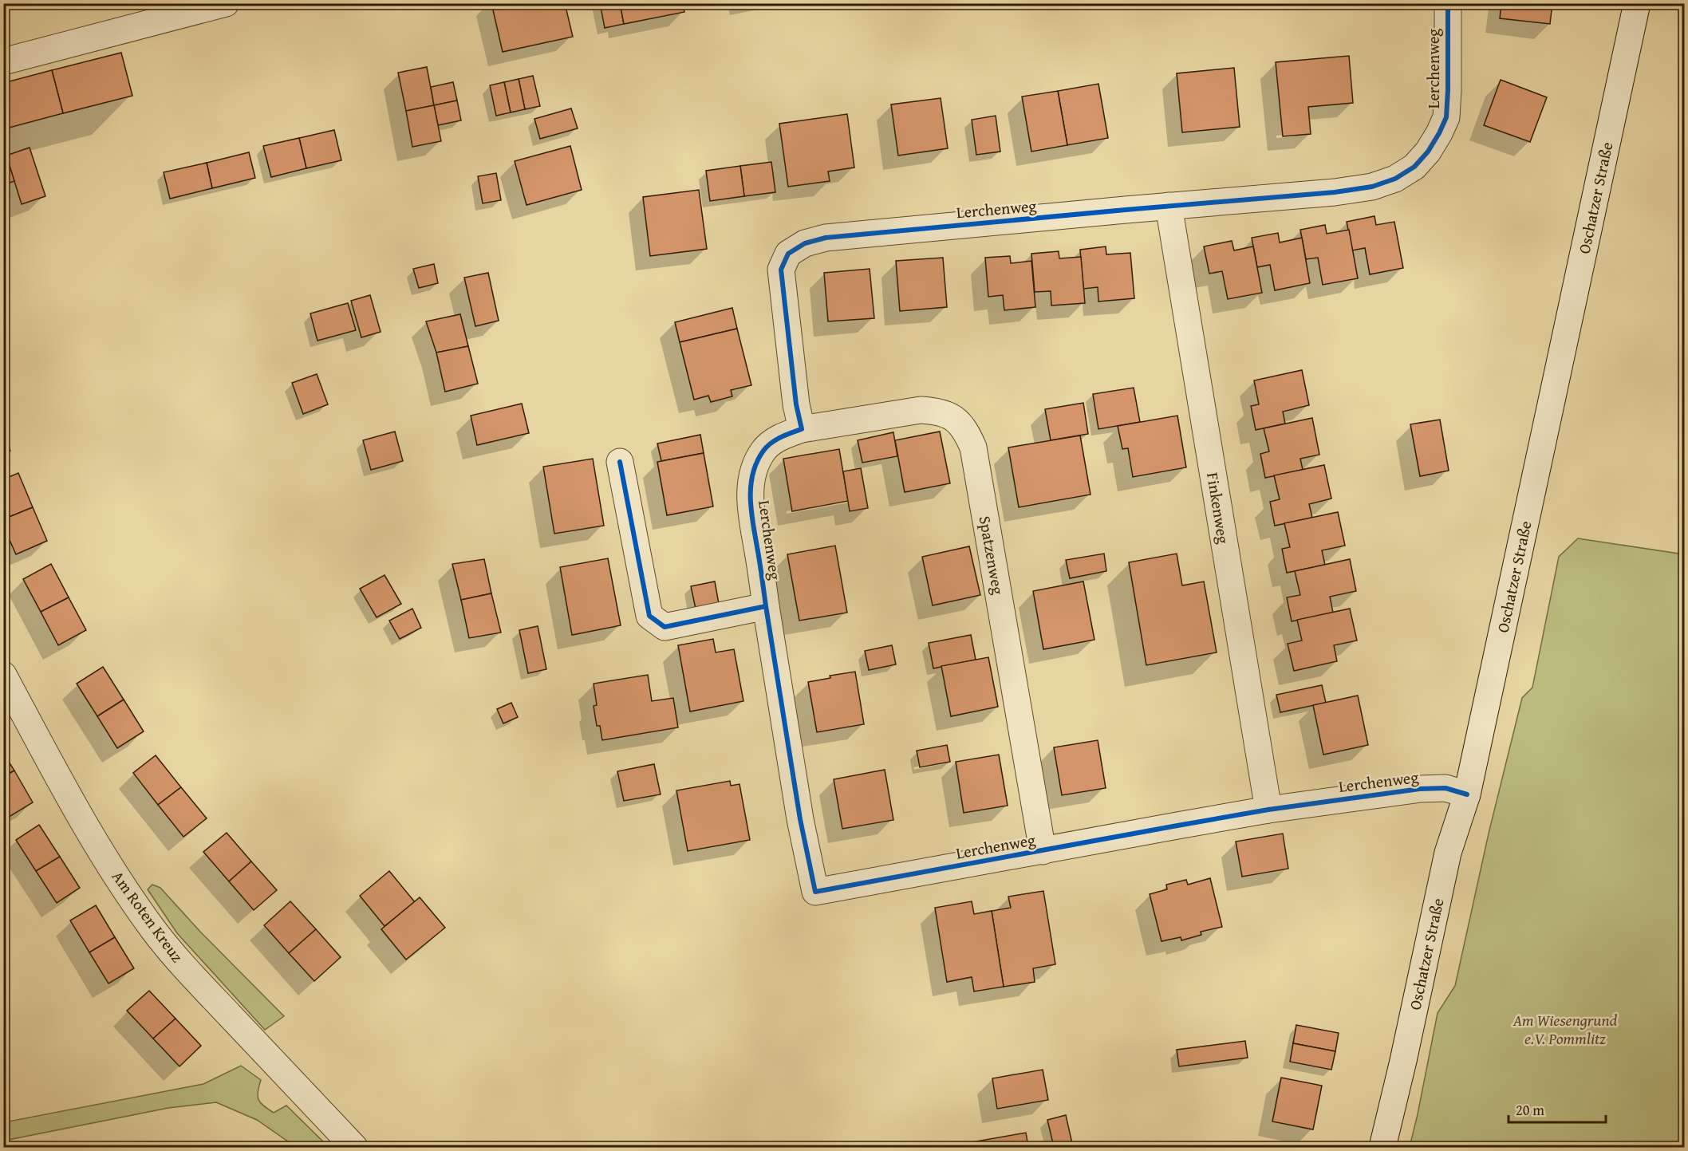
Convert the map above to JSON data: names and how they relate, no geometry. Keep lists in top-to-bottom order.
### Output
{
  "streets": {
    "street": [
      "Lerchenweg",
      "Oschatzer Straße",
      "Finkenweg",
      "Spatzenweg",
      "Am Roten Kreuz"
    ]
  },
  "crossings": [
    ["Lerchenweg", "Oschatzer Straße"],
    ["Lerchenweg", "Finkenweg"],
    ["Lerchenweg", "Spatzenweg"]
  ],
  "parks": ["Am Wiesengrund e.V. Pommlitz"],
  "scale_bar": "20 m"
}
